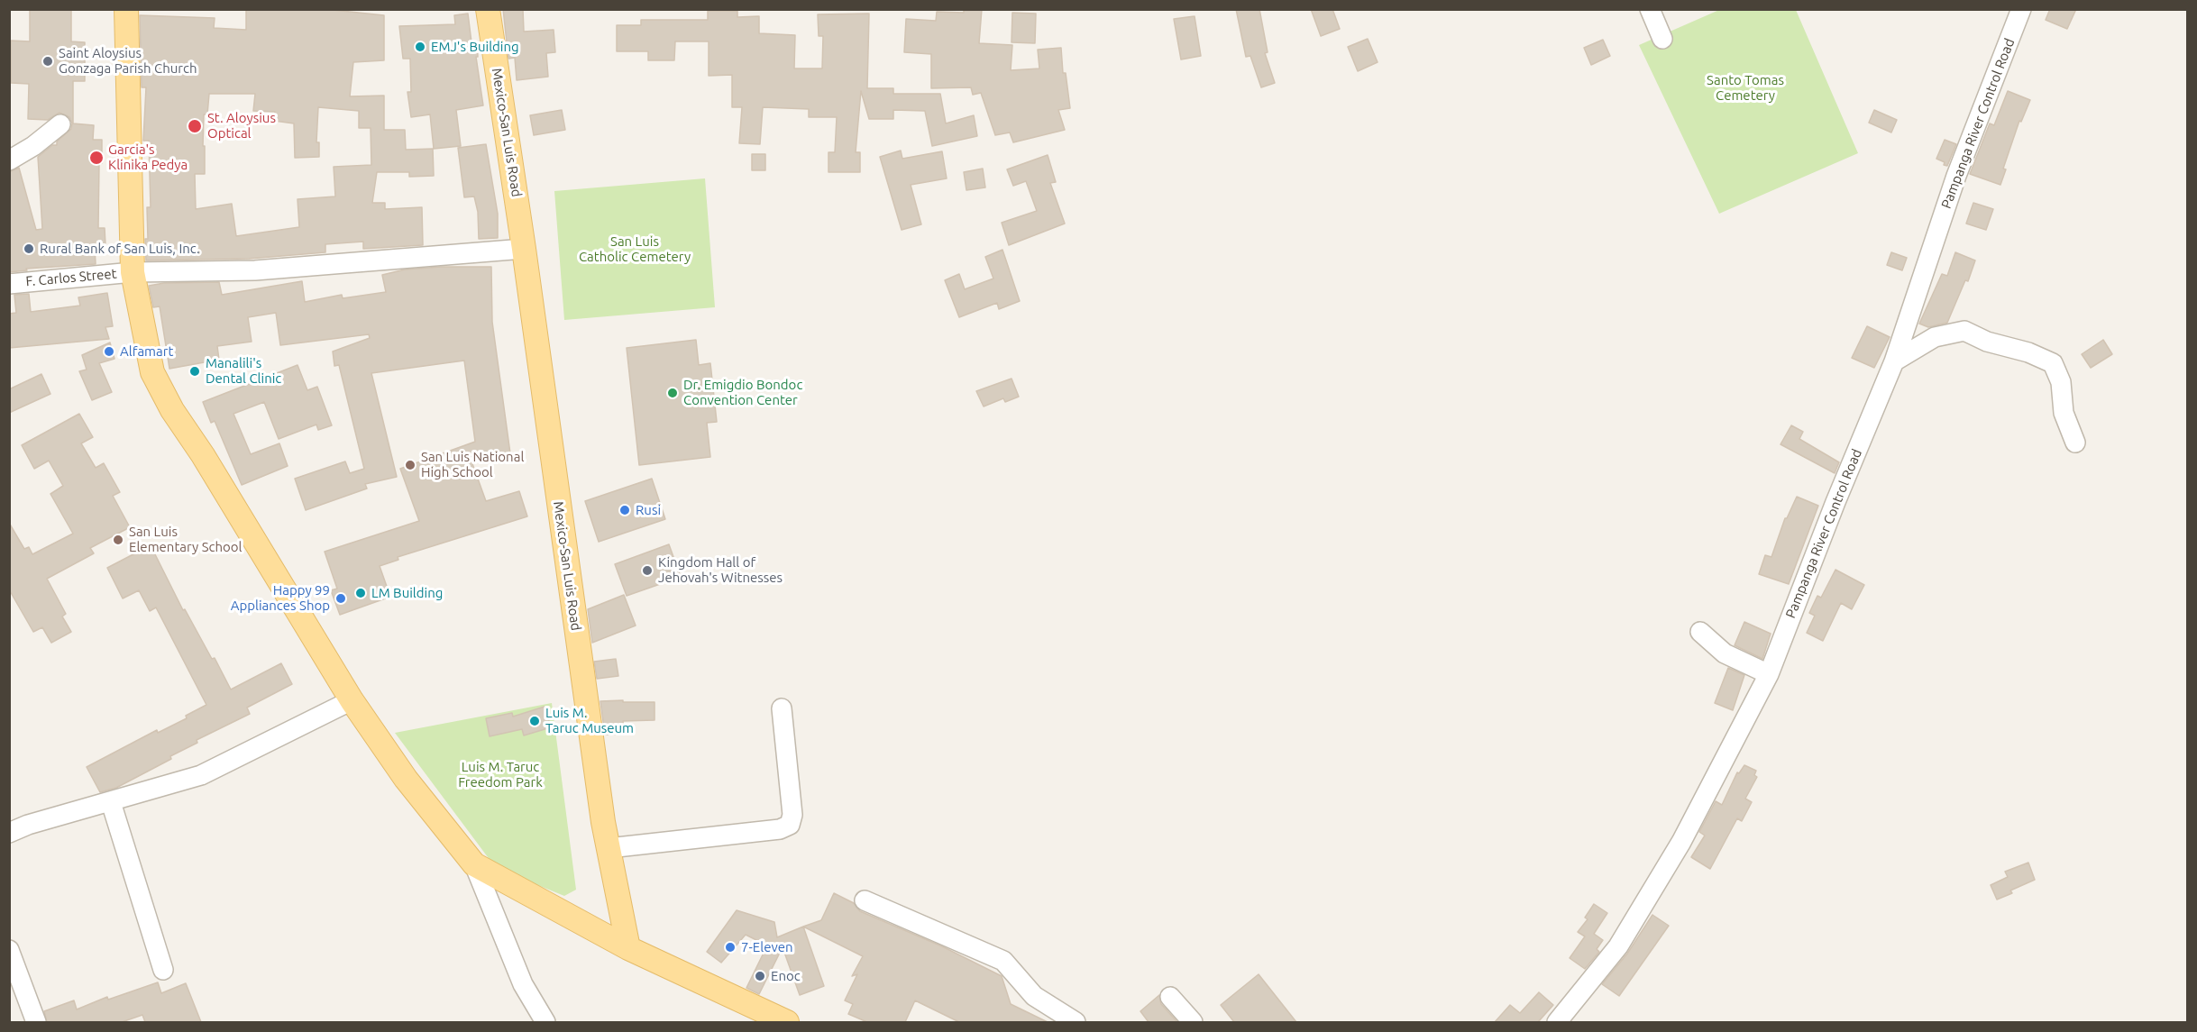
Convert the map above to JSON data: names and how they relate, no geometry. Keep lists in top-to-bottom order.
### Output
{
  "streets": {
    "main road": ["Mexico-San Luis Road"],
    "street": ["Pampanga River Control Road", "F. Carlos Street"]
  },
  "crossings": [
    ["Mexico-San Luis Road", "F. Carlos Street"]
  ],
  "parks": ["Santo Tomas Cemetery", "San Luis Catholic Cemetery", "Luis M. Taruc Freedom Park"],
  "places": [
    "EMJ's Building",
    "Saint Aloysius Gonzaga Parish Church",
    "St. Aloysius Optical",
    "Garcia's Klinika Pedya",
    "Rural Bank of San Luis, Inc.",
    "Alfamart",
    "Manalili's Dental Clinic",
    "Dr. Emigdio Bondoc Convention Center",
    "San Luis National High School",
    "Rusi",
    "San Luis Elementary School",
    "Kingdom Hall of Jehovah's Witnesses",
    "LM Building",
    "Happy 99 Appliances Shop",
    "Luis M. Taruc Museum",
    "7-Eleven",
    "Enoc"
  ]
}
